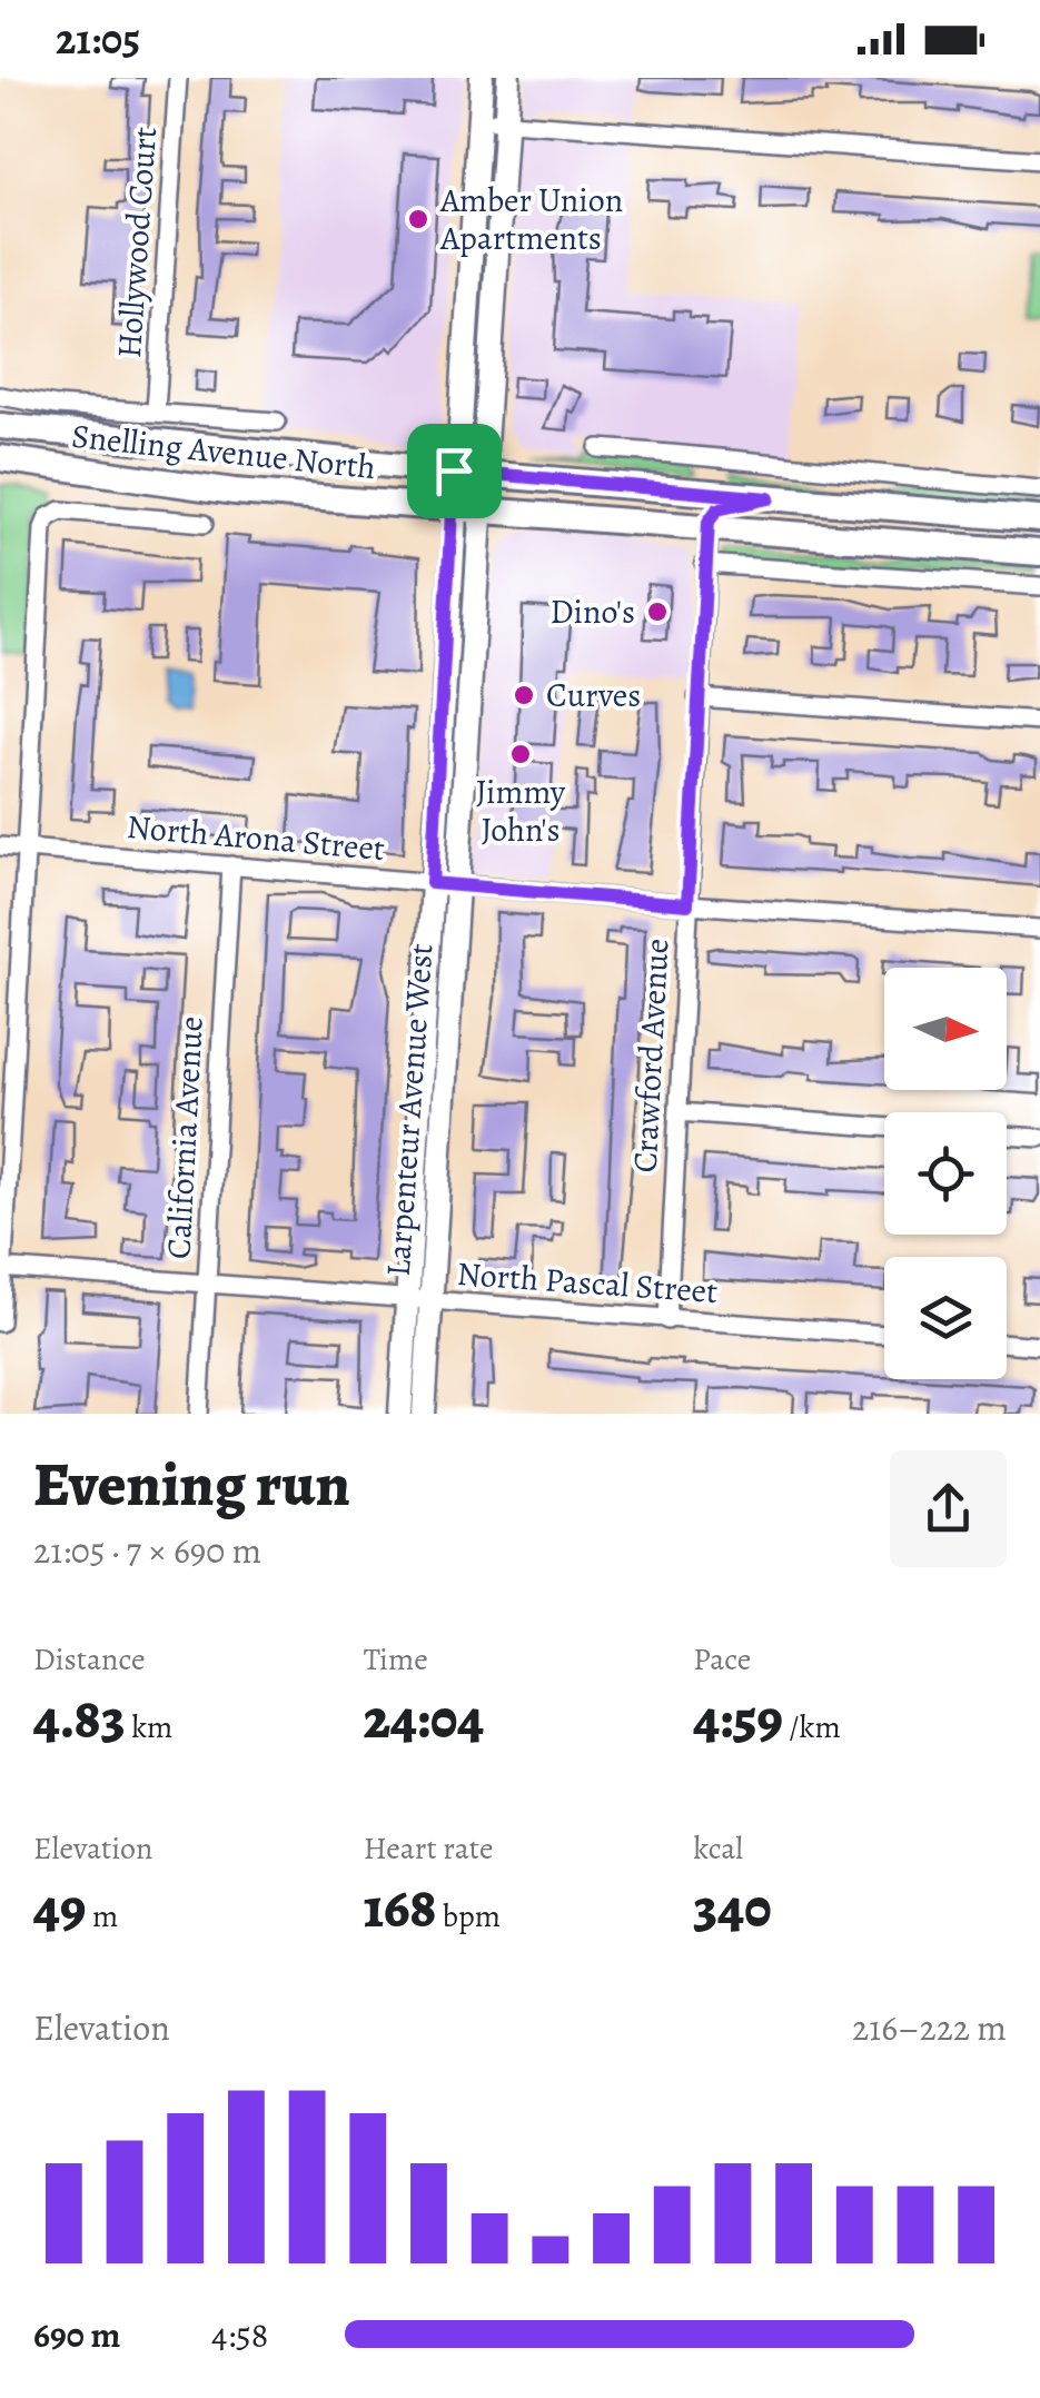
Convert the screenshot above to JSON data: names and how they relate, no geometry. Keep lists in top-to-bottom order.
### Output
{
  "streets": {
    "main road": ["Snelling Avenue North", "Larpenteur Avenue West"],
    "street": [
      "Hollywood Court",
      "North Arona Street",
      "Crawford Avenue",
      "California Avenue",
      "North Pascal Street"
    ]
  },
  "crossings": [
    ["Snelling Avenue North", "Crawford Avenue"],
    ["Snelling Avenue North", "Larpenteur Avenue West"],
    ["North Arona Street", "Crawford Avenue"],
    ["North Arona Street", "Larpenteur Avenue West"],
    ["North Arona Street", "California Avenue"],
    ["Crawford Avenue", "North Pascal Street"],
    ["Larpenteur Avenue West", "North Pascal Street"],
    ["California Avenue", "North Pascal Street"]
  ],
  "places": [
    "Amber Union Apartments",
    "Dino's",
    "Curves",
    "Jimmy John's"
  ],
  "north": "right",
  "page": {
    "status": "21:05",
    "heading": ["Evening run", "21:05 · 7 × 690 m"],
    "stats": [
      ["Distance", "4.83 km"],
      ["Time", "24:04"],
      ["Pace", "4:59 /km"],
      ["Elevation", "49 m"],
      ["Heart rate", "168 bpm"],
      ["kcal", "340"]
    ],
    "chart": ["Elevation", "216–222 m"],
    "list": [
      {
        "name": "690 m",
        "note": "4:58"
      }
    ]
  }
}
